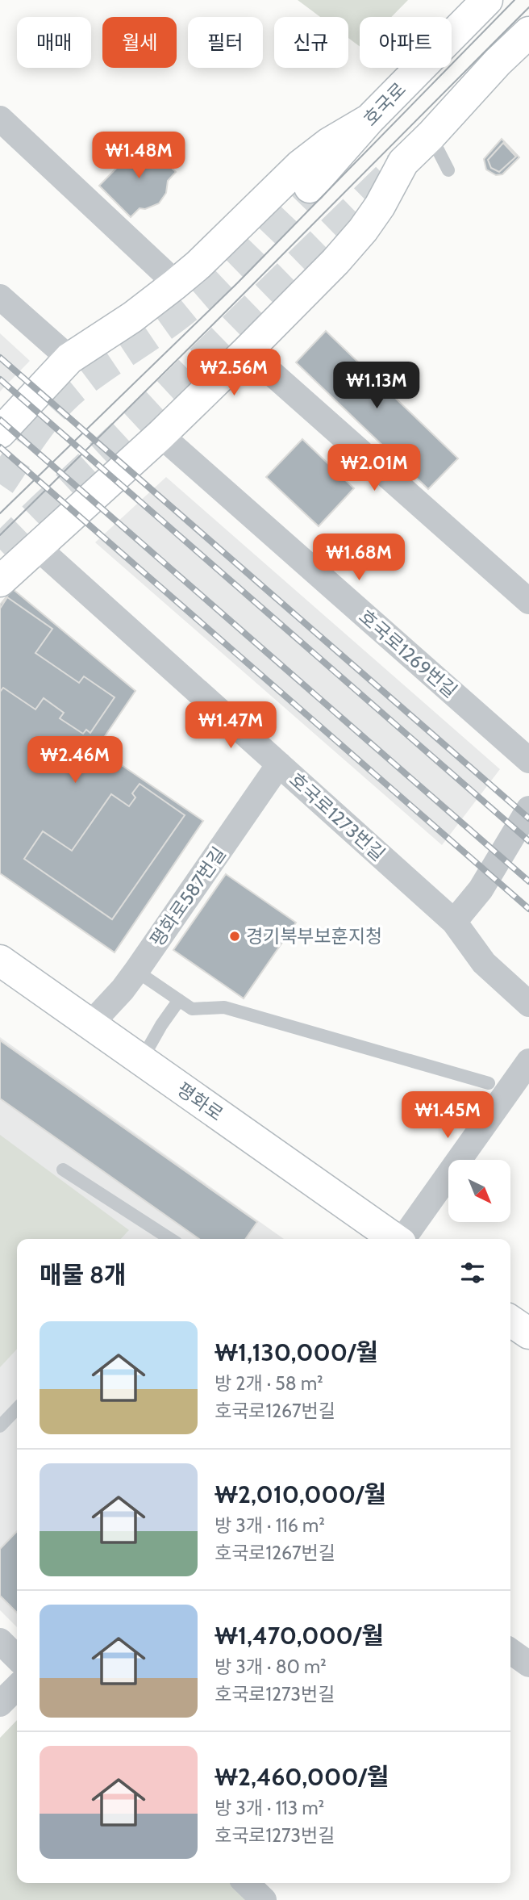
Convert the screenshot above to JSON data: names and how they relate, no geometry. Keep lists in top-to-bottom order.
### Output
{
  "streets": {
    "street": [
      "호국로",
      "호국로1269번길",
      "호국로1273번길",
      "평화로587번길",
      "평화로"
    ]
  },
  "crossings": [
    ["호국로1273번길", "평화로587번길"],
    ["평화로587번길", "평화로"]
  ],
  "places": ["경기북부보훈지청"],
  "north": "bottom right",
  "page": {
    "chip": [
      "매매",
      "월세",
      "필터",
      "신규",
      "아파트"
    ],
    "price": [
      "₩1.48M",
      "₩2.56M",
      "₩1.13M",
      "₩2.01M",
      "₩1.68M",
      "₩1.47M",
      "₩2.46M",
      "₩1.45M"
    ],
    "heading": "매물 8개",
    "list": [
      {
        "name": "₩1,130,000/월",
        "note": "방 2개 · 58 m² · 호국로1267번길"
      },
      {
        "name": "₩2,010,000/월",
        "note": "방 3개 · 116 m² · 호국로1267번길"
      },
      {
        "name": "₩1,470,000/월",
        "note": "방 3개 · 80 m² · 호국로1273번길"
      },
      {
        "name": "₩2,460,000/월",
        "note": "방 3개 · 113 m² · 호국로1273번길"
      }
    ]
  }
}
